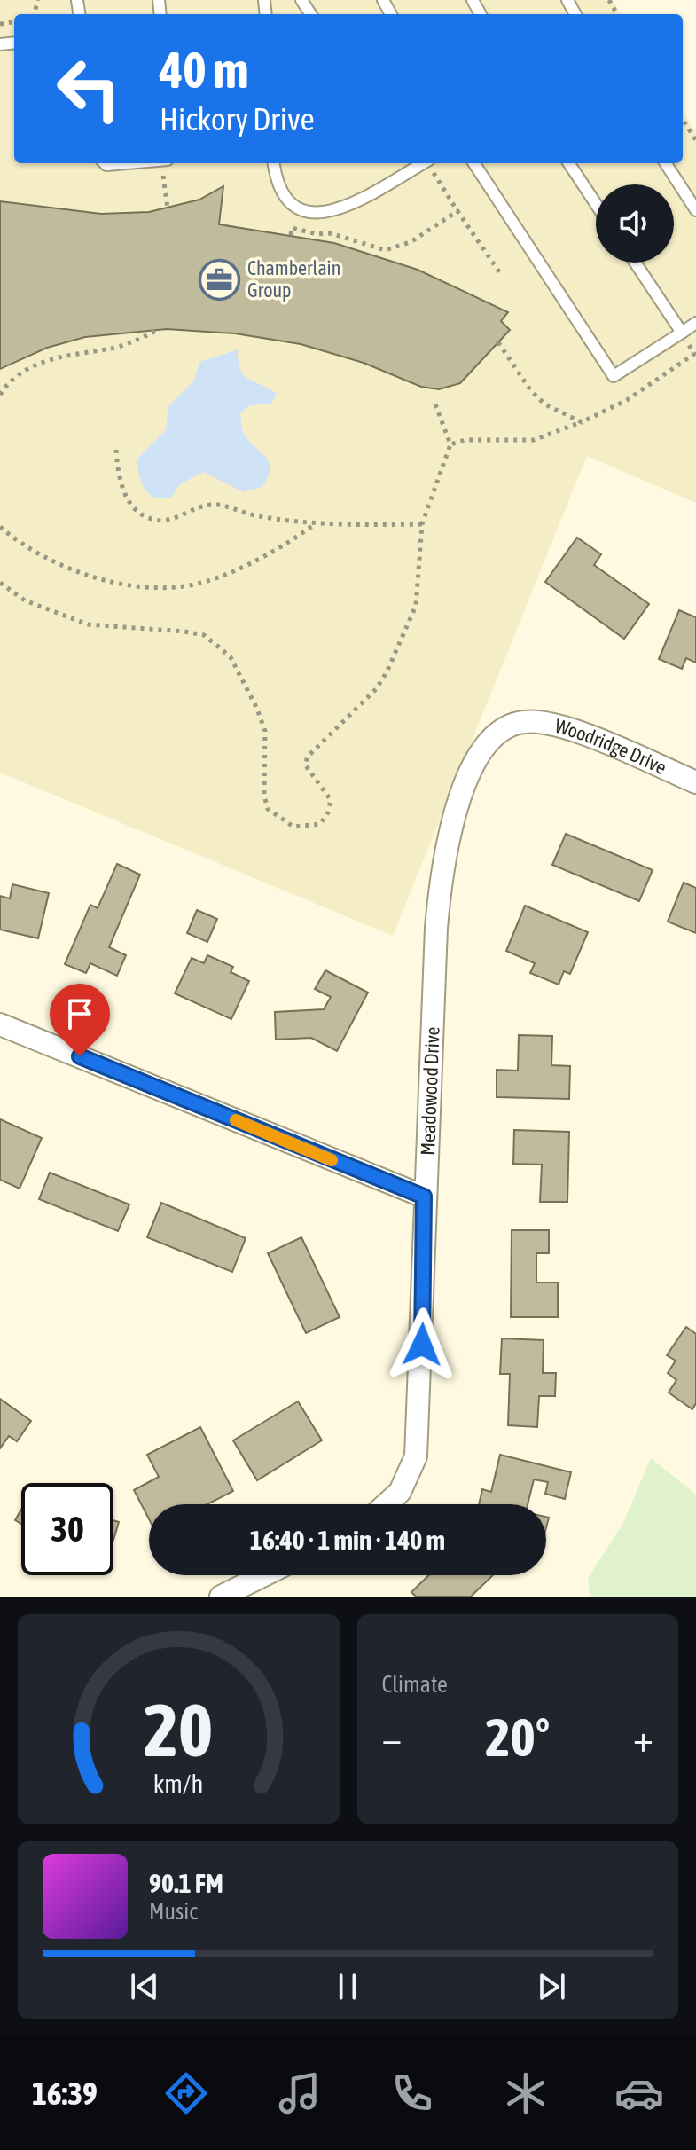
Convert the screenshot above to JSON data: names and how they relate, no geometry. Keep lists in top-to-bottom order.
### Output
{
  "streets": {
    "street": ["Woodridge Drive", "Meadowood Drive"]
  },
  "crossings": [
    ["Woodridge Drive", "Meadowood Drive"]
  ],
  "places": {
    "office": ["Chamberlain Group"]
  },
  "page": {
    "turn": ["40 m", "Hickory Drive"],
    "limit": "30",
    "trip": "16:40 · 1 min · 140 m",
    "tile": "Climate",
    "heat": ["−", "20°", "+"],
    "song": ["90.1 FM", "Music"],
    "tabs": "16:39",
    "gauge": ["20", "km/h"]
  }
}
